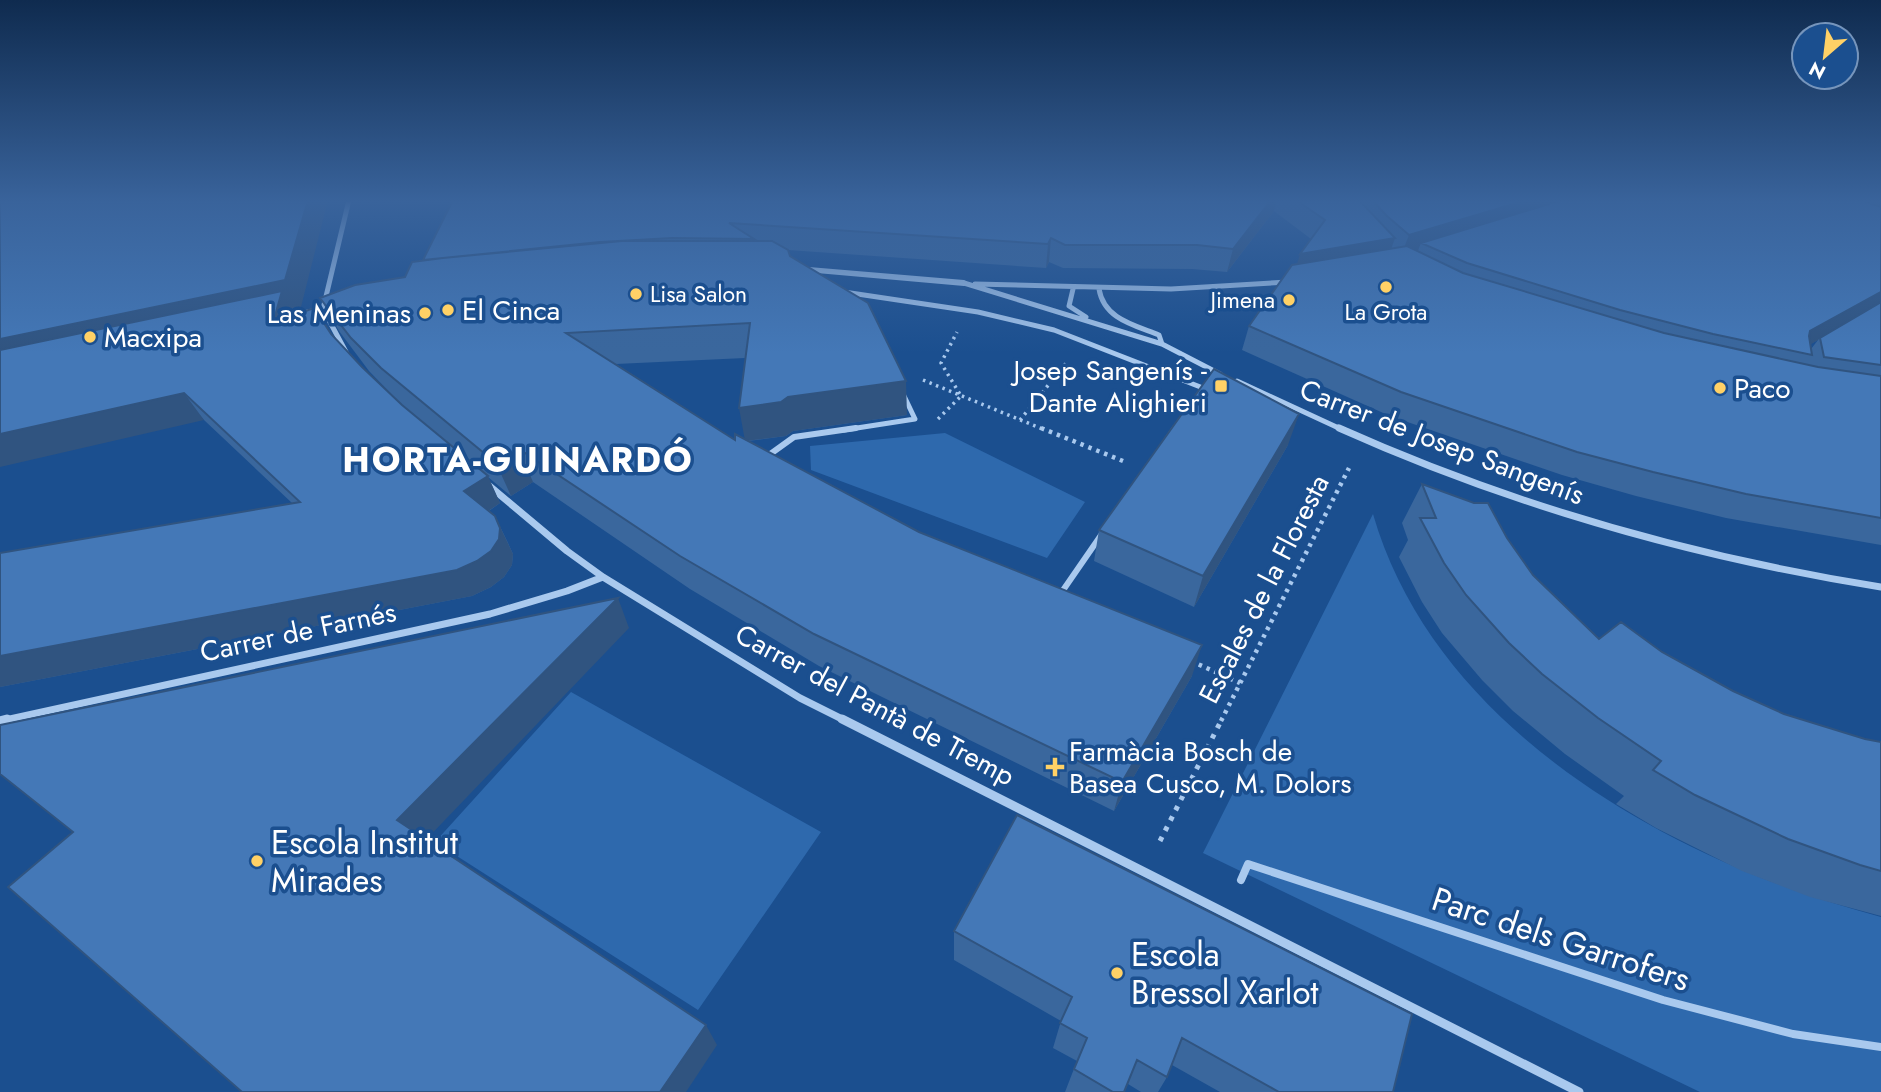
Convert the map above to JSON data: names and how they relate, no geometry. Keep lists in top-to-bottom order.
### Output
{
  "streets": {
    "street": [
      "Carrer de Josep Sangenís",
      "Carrer de Farnés",
      "Carrer del Pantà de Tremp",
      "Parc dels Garrofers"
    ],
    "path": ["Escales de la Floresta"]
  },
  "crossings": [
    ["Carrer de Farnés", "Carrer del Pantà de Tremp"]
  ],
  "districts": ["HORTA-GUINARDÓ"],
  "places": {
    "other": [
      "La Grota",
      "Lisa Salon",
      "Jimena",
      "El Cinca",
      "Las Meninas",
      "Macxipa",
      "Paco",
      "Escola Institut Mirades",
      "Escola Bressol Xarlot"
    ],
    "transit": ["Josep Sangenís - Dante Alighieri"],
    "health": ["Farmàcia Bosch de Basea Cusco, M. Dolors"]
  },
  "north": "bottom left"
}
